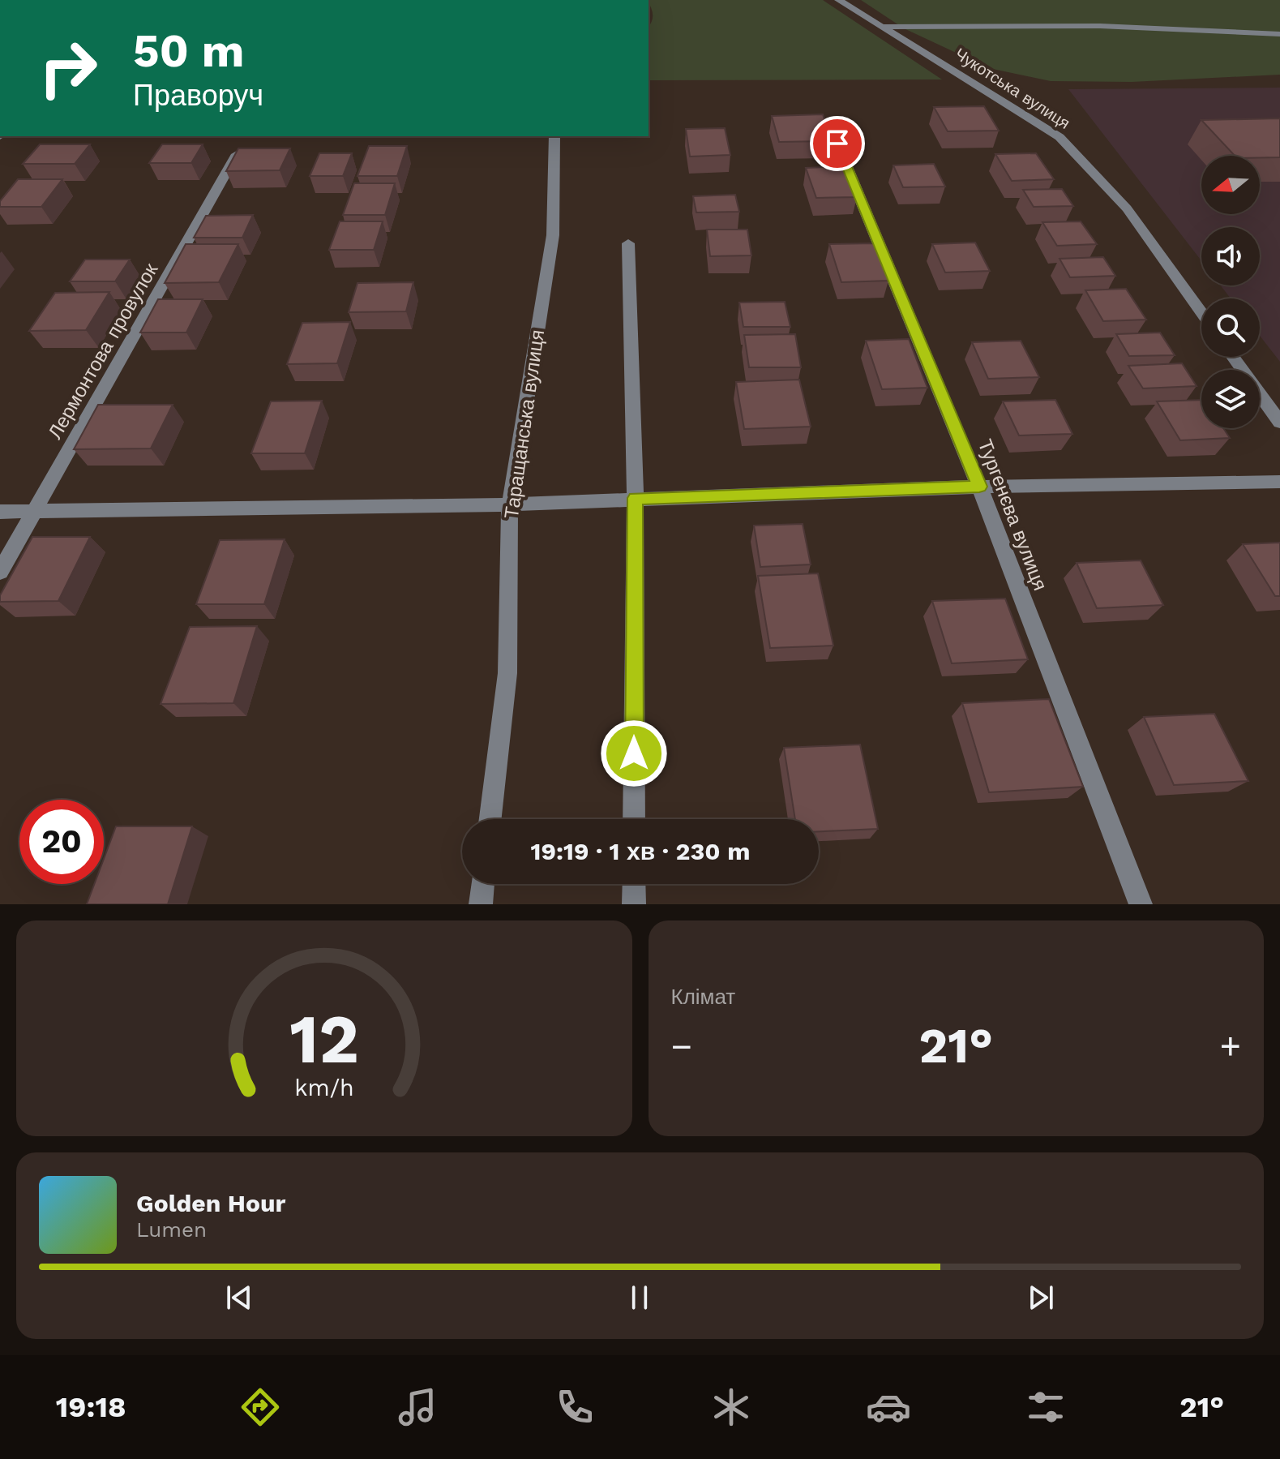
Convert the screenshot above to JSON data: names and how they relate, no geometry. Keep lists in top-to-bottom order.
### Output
{
  "streets": {
    "street": [
      "Чукотська вулиця",
      "Лермонтова провулок",
      "Таращанська вулиця",
      "Тургенєва вулиця"
    ]
  },
  "north": "left",
  "page": {
    "turn": ["50 m", "Праворуч"],
    "limit": "20",
    "trip": "19:19 · 1 хв · 230 m",
    "tile": "Клімат",
    "heat": ["−", "21°", "+"],
    "song": ["Golden Hour", "Lumen"],
    "tabs": ["19:18", "21°"],
    "gauge": ["12", "km/h"]
  }
}
